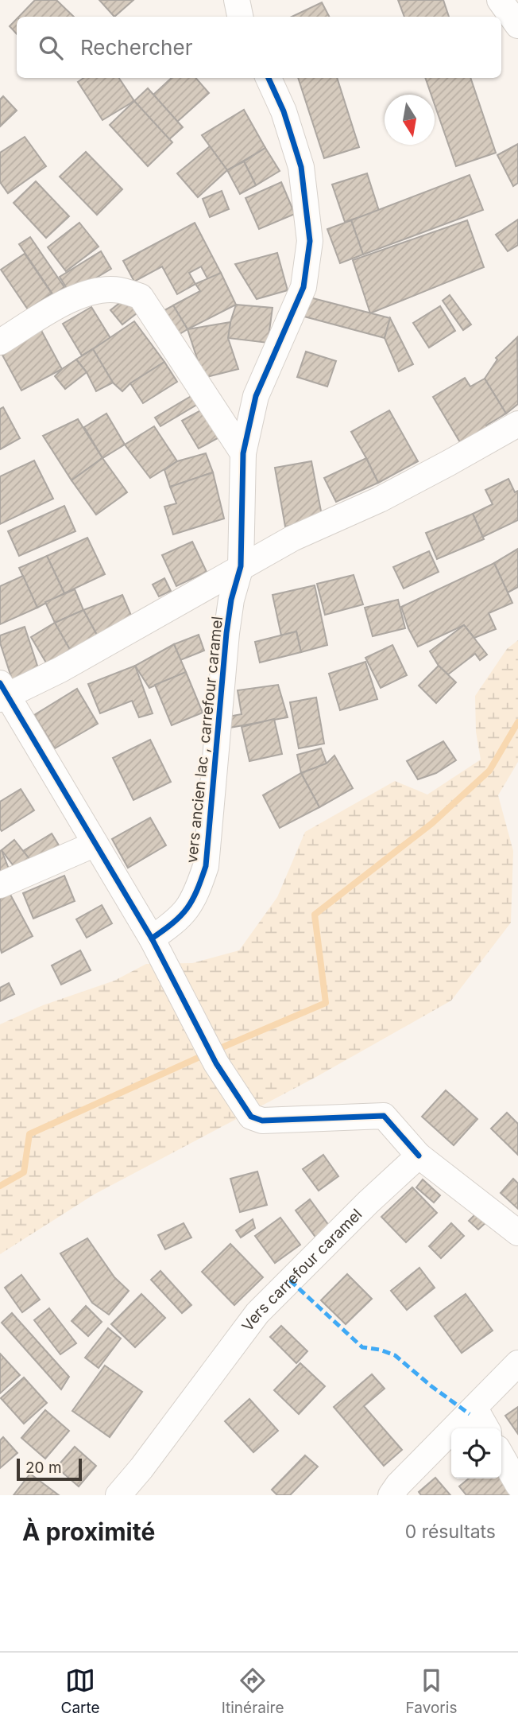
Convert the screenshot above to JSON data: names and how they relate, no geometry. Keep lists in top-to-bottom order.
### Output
{
  "streets": {
    "street": ["vers ancien lac , carrefour caramel", "Vers carrefour caramel"]
  },
  "scale_bar": "20 m",
  "north": "bottom",
  "page": {
    "search": "Rechercher",
    "scale": "20 m",
    "heading": ["À proximité", "0 résultats"],
    "nav": ["Carte", "Itinéraire", "Favoris"]
  }
}
